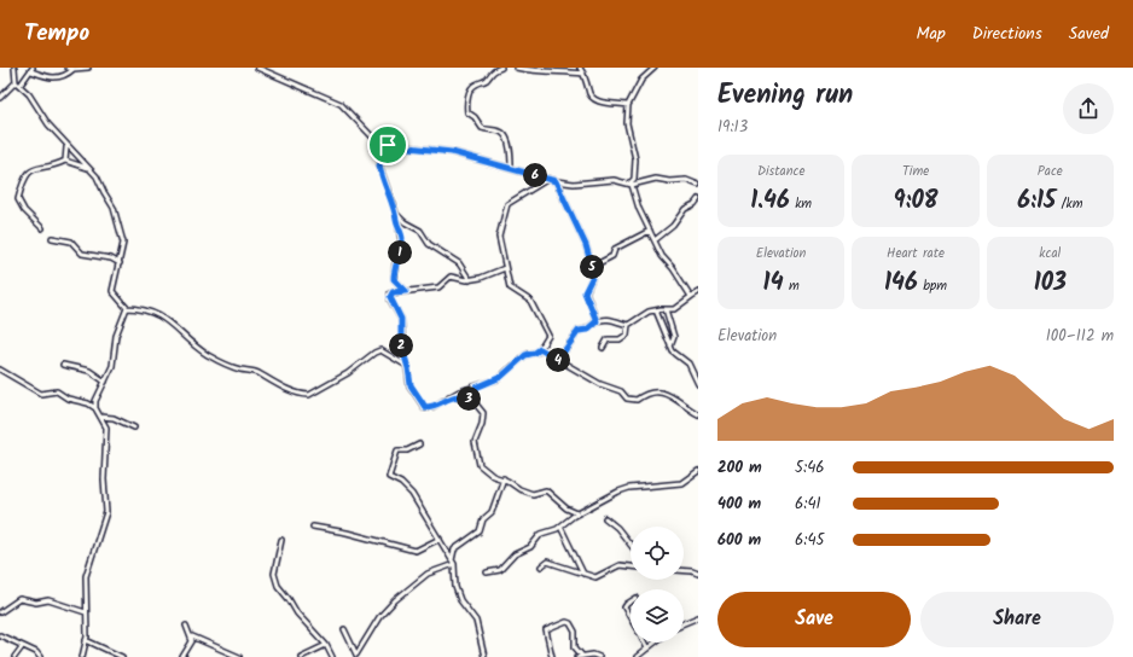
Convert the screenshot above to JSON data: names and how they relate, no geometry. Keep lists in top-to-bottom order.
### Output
{
  "page": {
    "header": "Tempo",
    "nav": ["Map", "Directions", "Saved"],
    "heading": ["Evening run", "19:13"],
    "stats": [
      ["Distance", "1.46 km"],
      ["Time", "9:08"],
      ["Pace", "6:15 /km"],
      ["Elevation", "14 m"],
      ["Heart rate", "146 bpm"],
      ["kcal", "103"]
    ],
    "pins": [
      "6",
      "1",
      "5",
      "2",
      "4",
      "3"
    ],
    "chart": ["Elevation", "100–112 m"],
    "list": [
      {
        "name": "200 m",
        "note": "5:46"
      },
      {
        "name": "400 m",
        "note": "6:41"
      },
      {
        "name": "600 m",
        "note": "6:45"
      }
    ],
    "buttons": ["Save", "Share"]
  }
}
